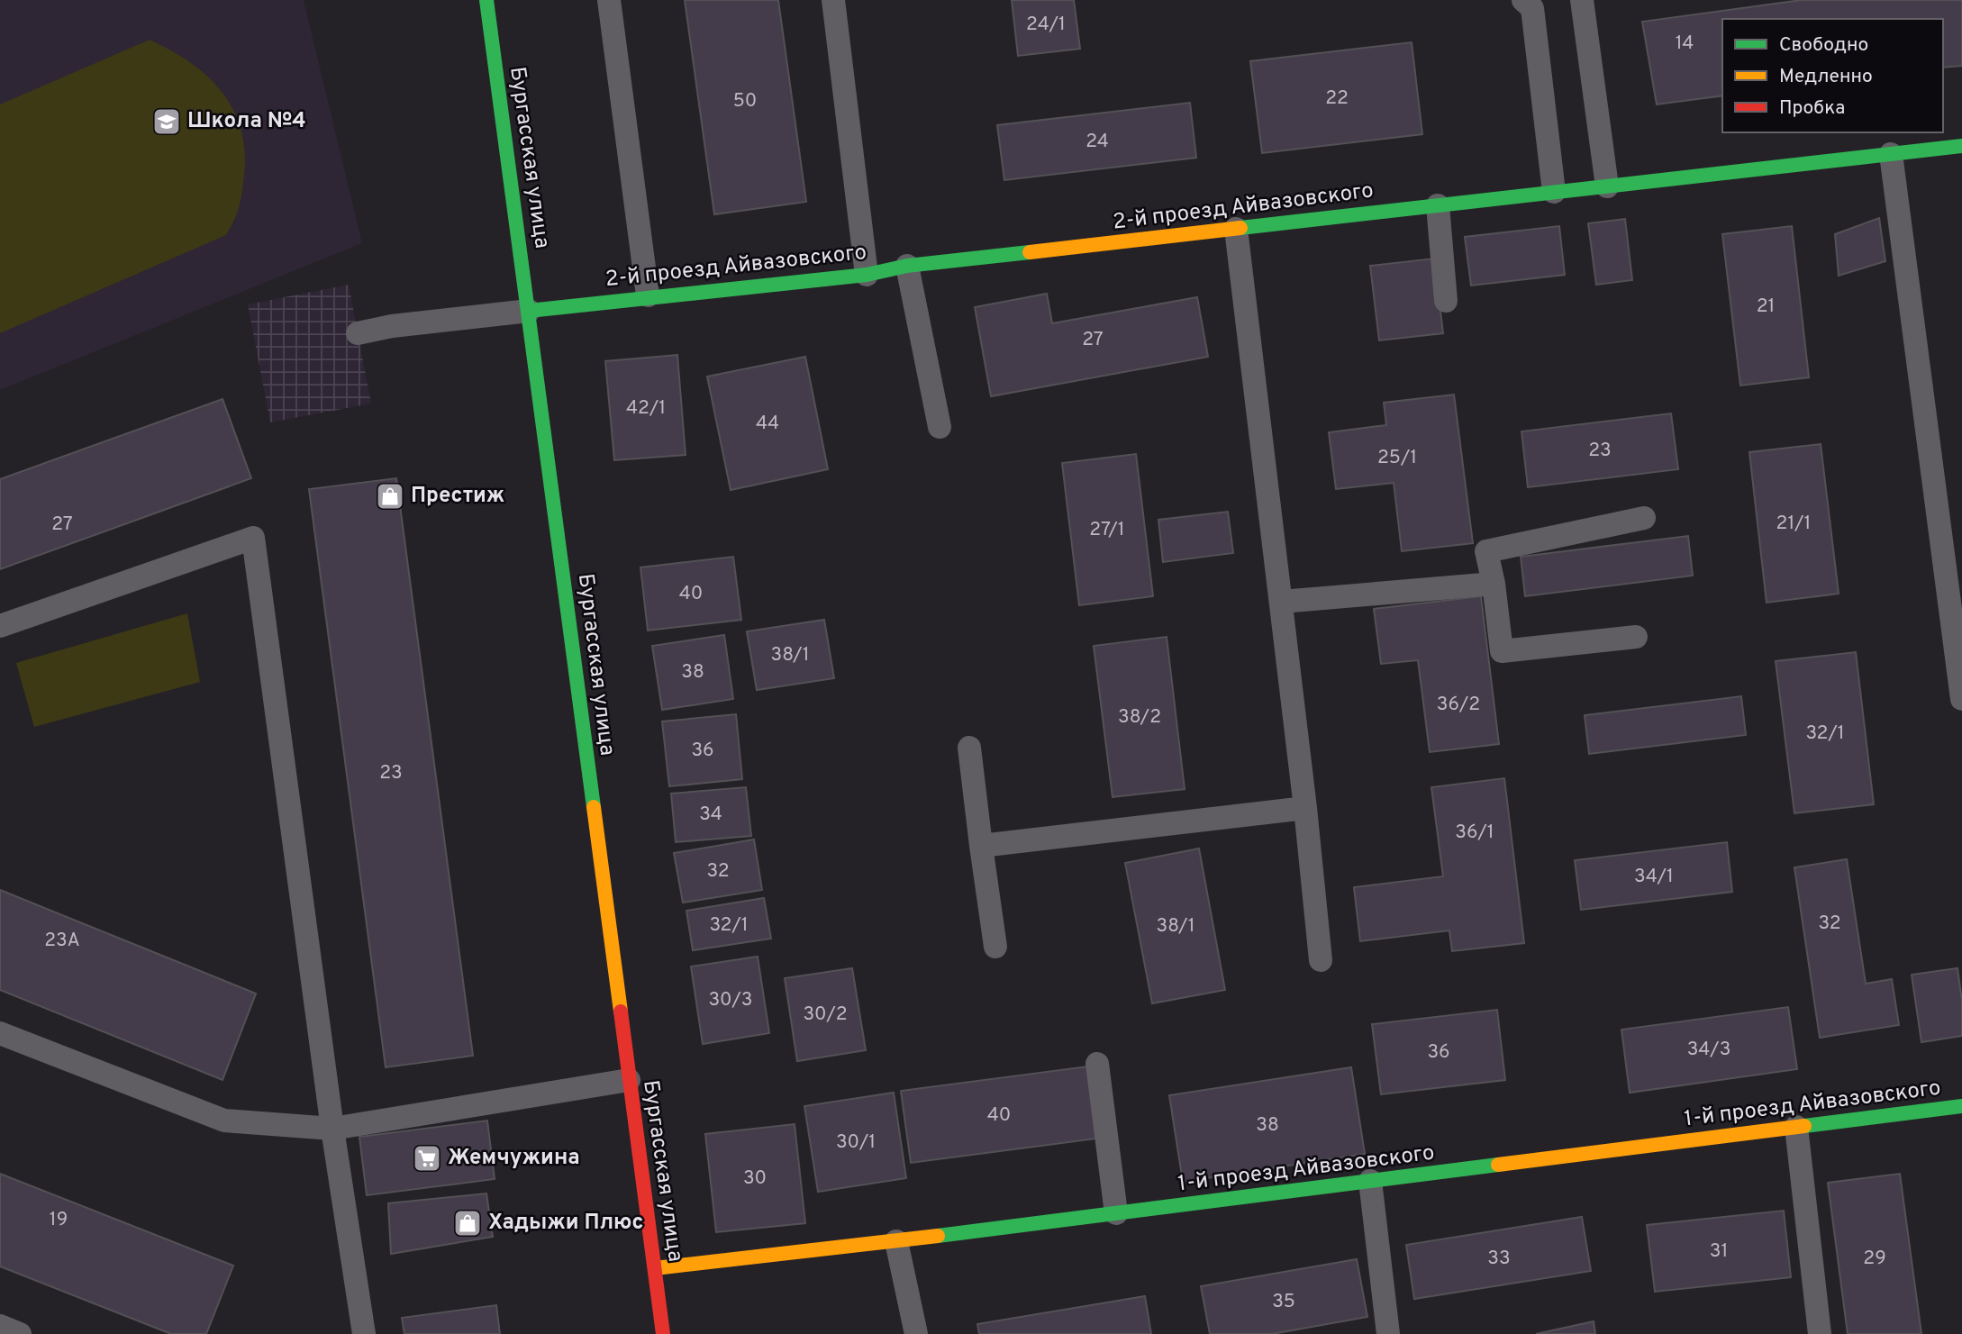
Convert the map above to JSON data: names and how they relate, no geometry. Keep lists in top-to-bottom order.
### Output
{
  "streets": {
    "street": ["Бургасская улица", "2-й проезд Айвазовского", "1-й проезд Айвазовского"]
  },
  "crossings": [
    ["Бургасская улица", "2-й проезд Айвазовского"],
    ["Бургасская улица", "1-й проезд Айвазовского"]
  ],
  "places": {
    "school or university": ["Школа №4"],
    "shop": ["Престиж", "Хадыжи Плюс"],
    "supermarket": ["Жемчужина"]
  },
  "house_numbers": [
    "24/1",
    "14",
    "22",
    "50",
    "24",
    "21",
    "27",
    "42/1",
    "44",
    "23",
    "25/1",
    "21/1",
    "27",
    "27/1",
    "40",
    "38/1",
    "38",
    "36/2",
    "38/2",
    "32/1",
    "36",
    "23",
    "34",
    "36/1",
    "32",
    "34/1",
    "32",
    "32/1",
    "38/1",
    "23А",
    "30/3",
    "30/2",
    "34/3",
    "36",
    "40",
    "38",
    "30/1",
    "30",
    "19",
    "31",
    "33",
    "29",
    "35"
  ],
  "legend": ["Свободно", "Медленно", "Пробка"]
}
